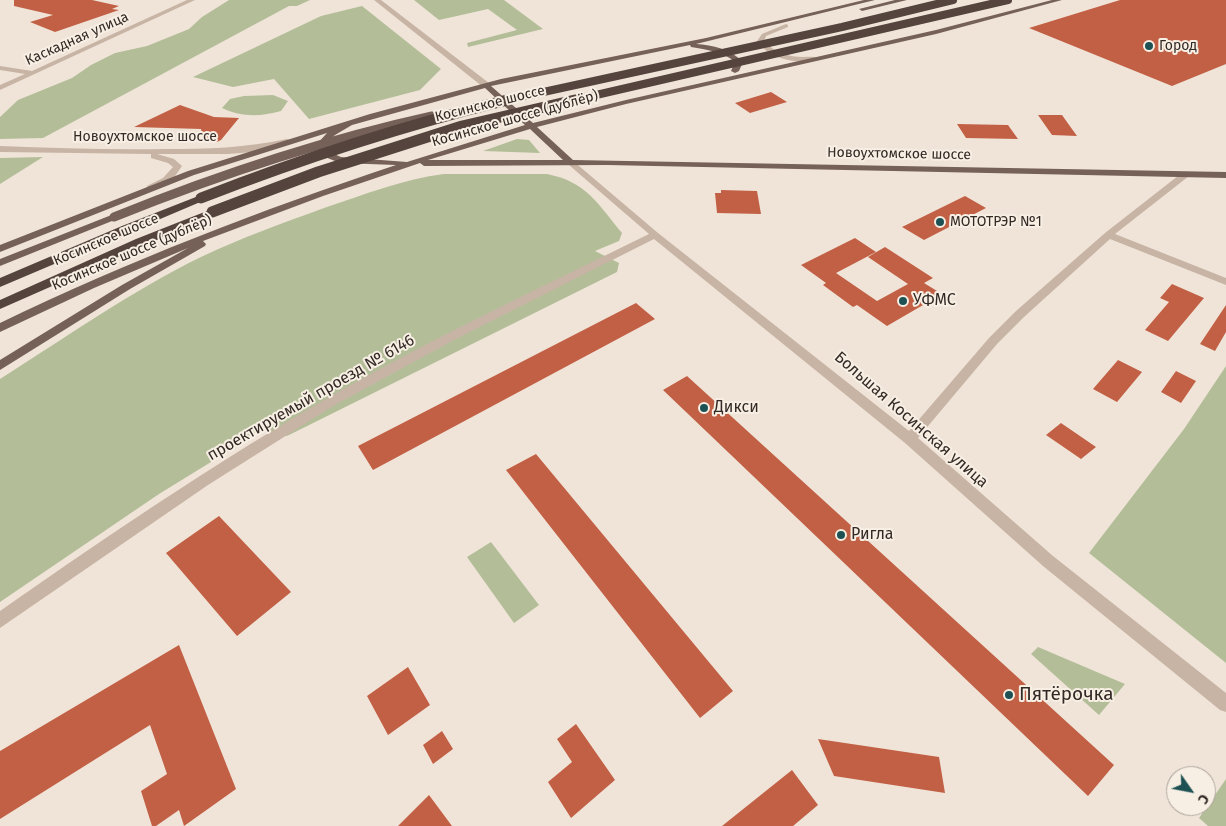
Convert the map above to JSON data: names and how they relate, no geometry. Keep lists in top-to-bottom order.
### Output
{
  "streets": {
    "highway": ["Косинское шоссе"],
    "main road": ["Косинское шоссе (дублёр)", "Новоухтомское шоссе"],
    "street": ["Каскадная улица", "проектируемый проезд № 6146", "Большая Косинская улица"]
  },
  "crossings": [
    ["Косинское шоссе (дублёр)", "Новоухтомское шоссе"],
    ["Новоухтомское шоссе", "Большая Косинская улица"],
    ["проектируемый проезд № 6146", "Большая Косинская улица"]
  ],
  "places": [
    "Город",
    "МОТОТРЭР №1",
    "УФМС",
    "Дикси",
    "Ригла",
    "Пятёрочка"
  ],
  "north": "bottom right"
}
